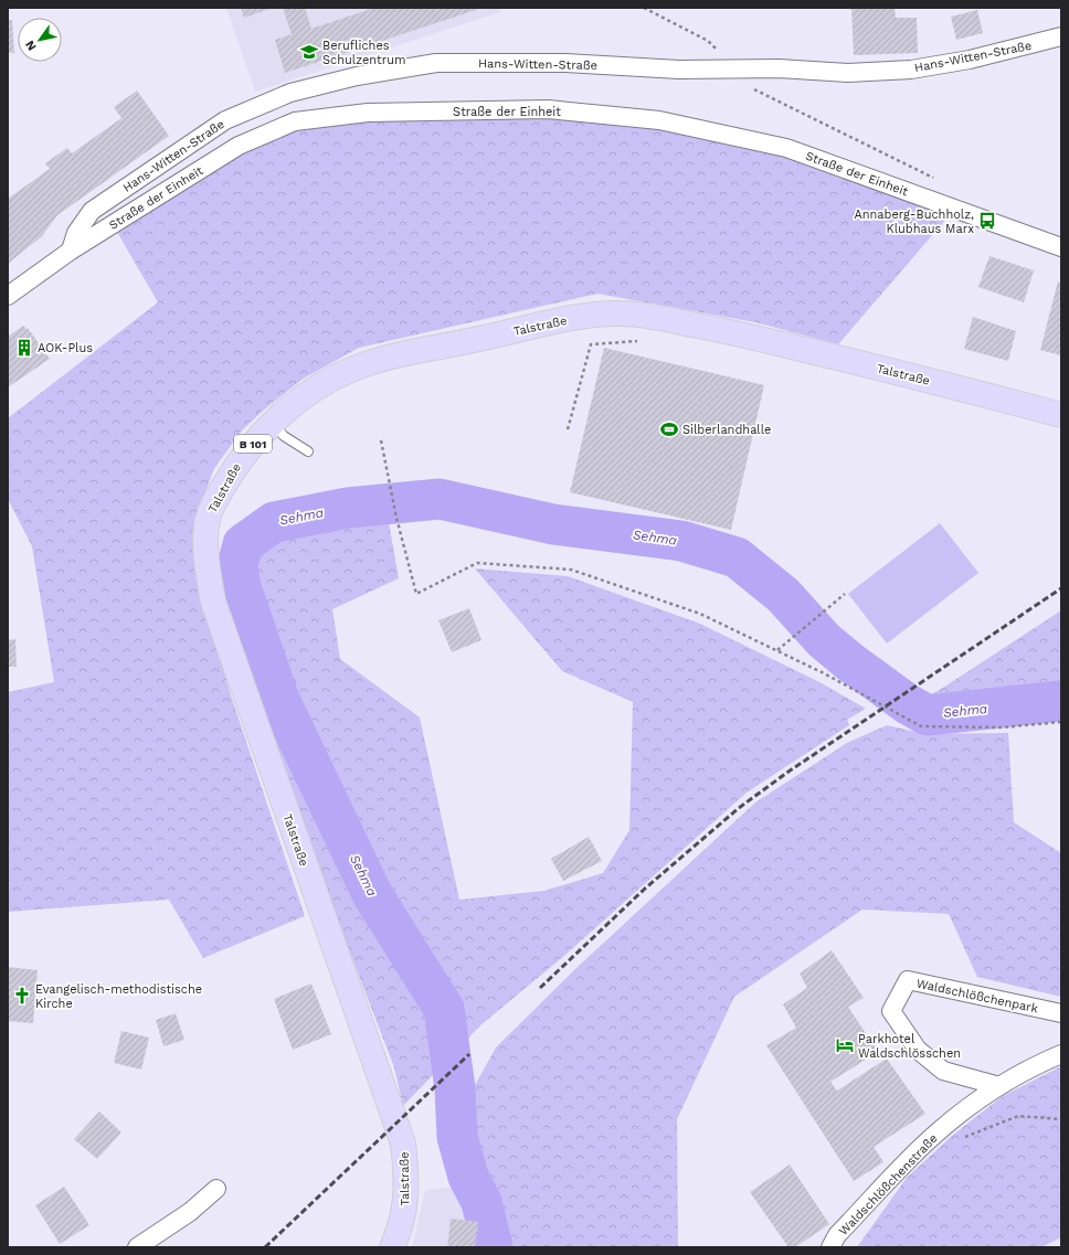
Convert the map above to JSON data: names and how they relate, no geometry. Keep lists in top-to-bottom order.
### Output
{
  "streets": {
    "main road": ["Talstraße", "B 101"],
    "street": [
      "Hans-Witten-Straße",
      "Straße der Einheit",
      "Waldschlößchenpark",
      "Waldschlößchenstraße"
    ]
  },
  "crossings": [
    ["Hans-Witten-Straße", "Straße der Einheit"],
    ["Waldschlößchenpark", "Waldschlößchenstraße"]
  ],
  "water": ["Sehma"],
  "places": {
    "school or university": ["Berufliches Schulzentrum"],
    "bus stop": ["Annaberg-Buchholz, Klubhaus Marx"],
    "building": ["AOK-Plus"],
    "sports": ["Silberlandhalle"],
    "church": ["Evangelisch-methodistische Kirche"],
    "hotel": ["Parkhotel Waldschlösschen"]
  },
  "north": "bottom left"
}
